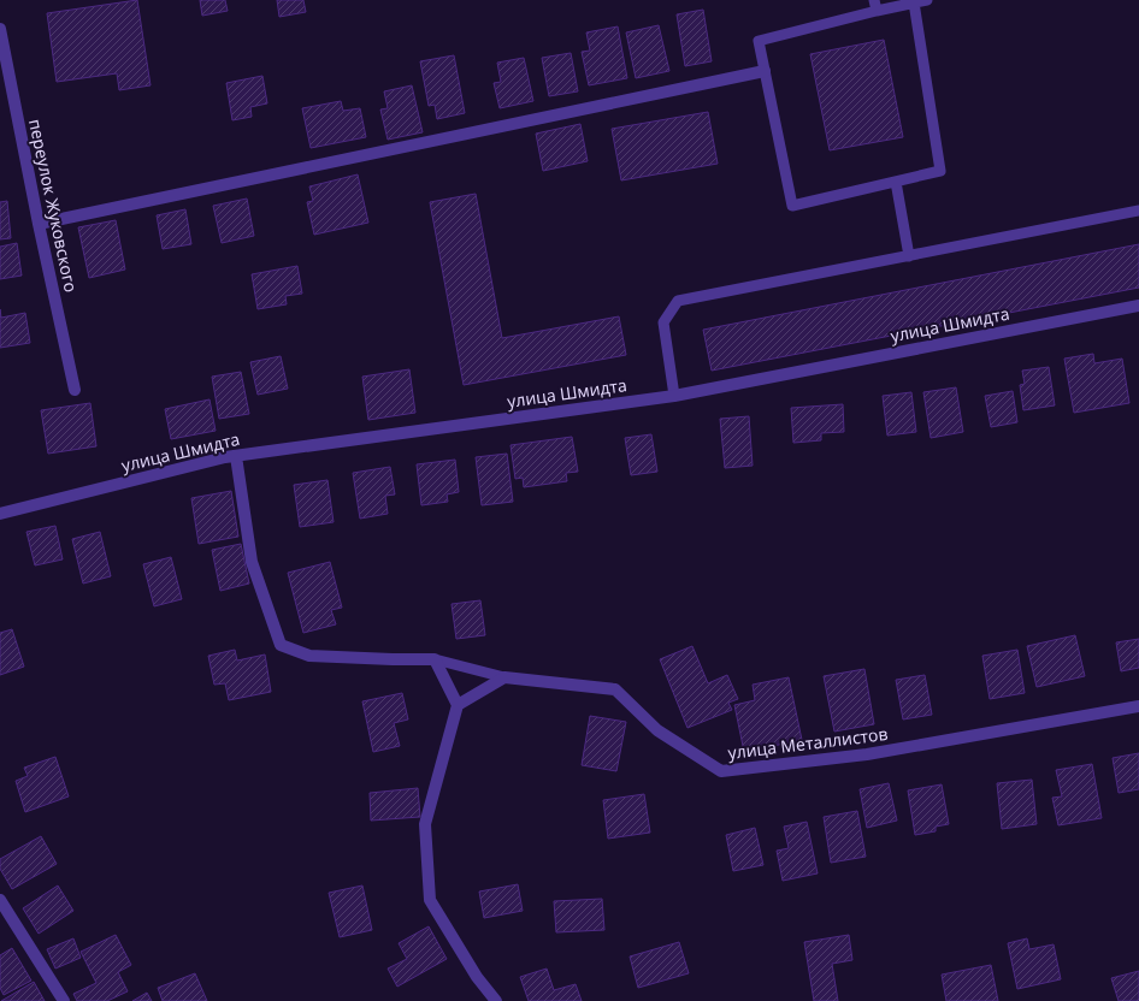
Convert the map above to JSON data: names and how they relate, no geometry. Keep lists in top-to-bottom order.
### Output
{
  "streets": {
    "street": ["переулок Жуковского", "улица Шмидта", "улица Металлистов"]
  }
}
